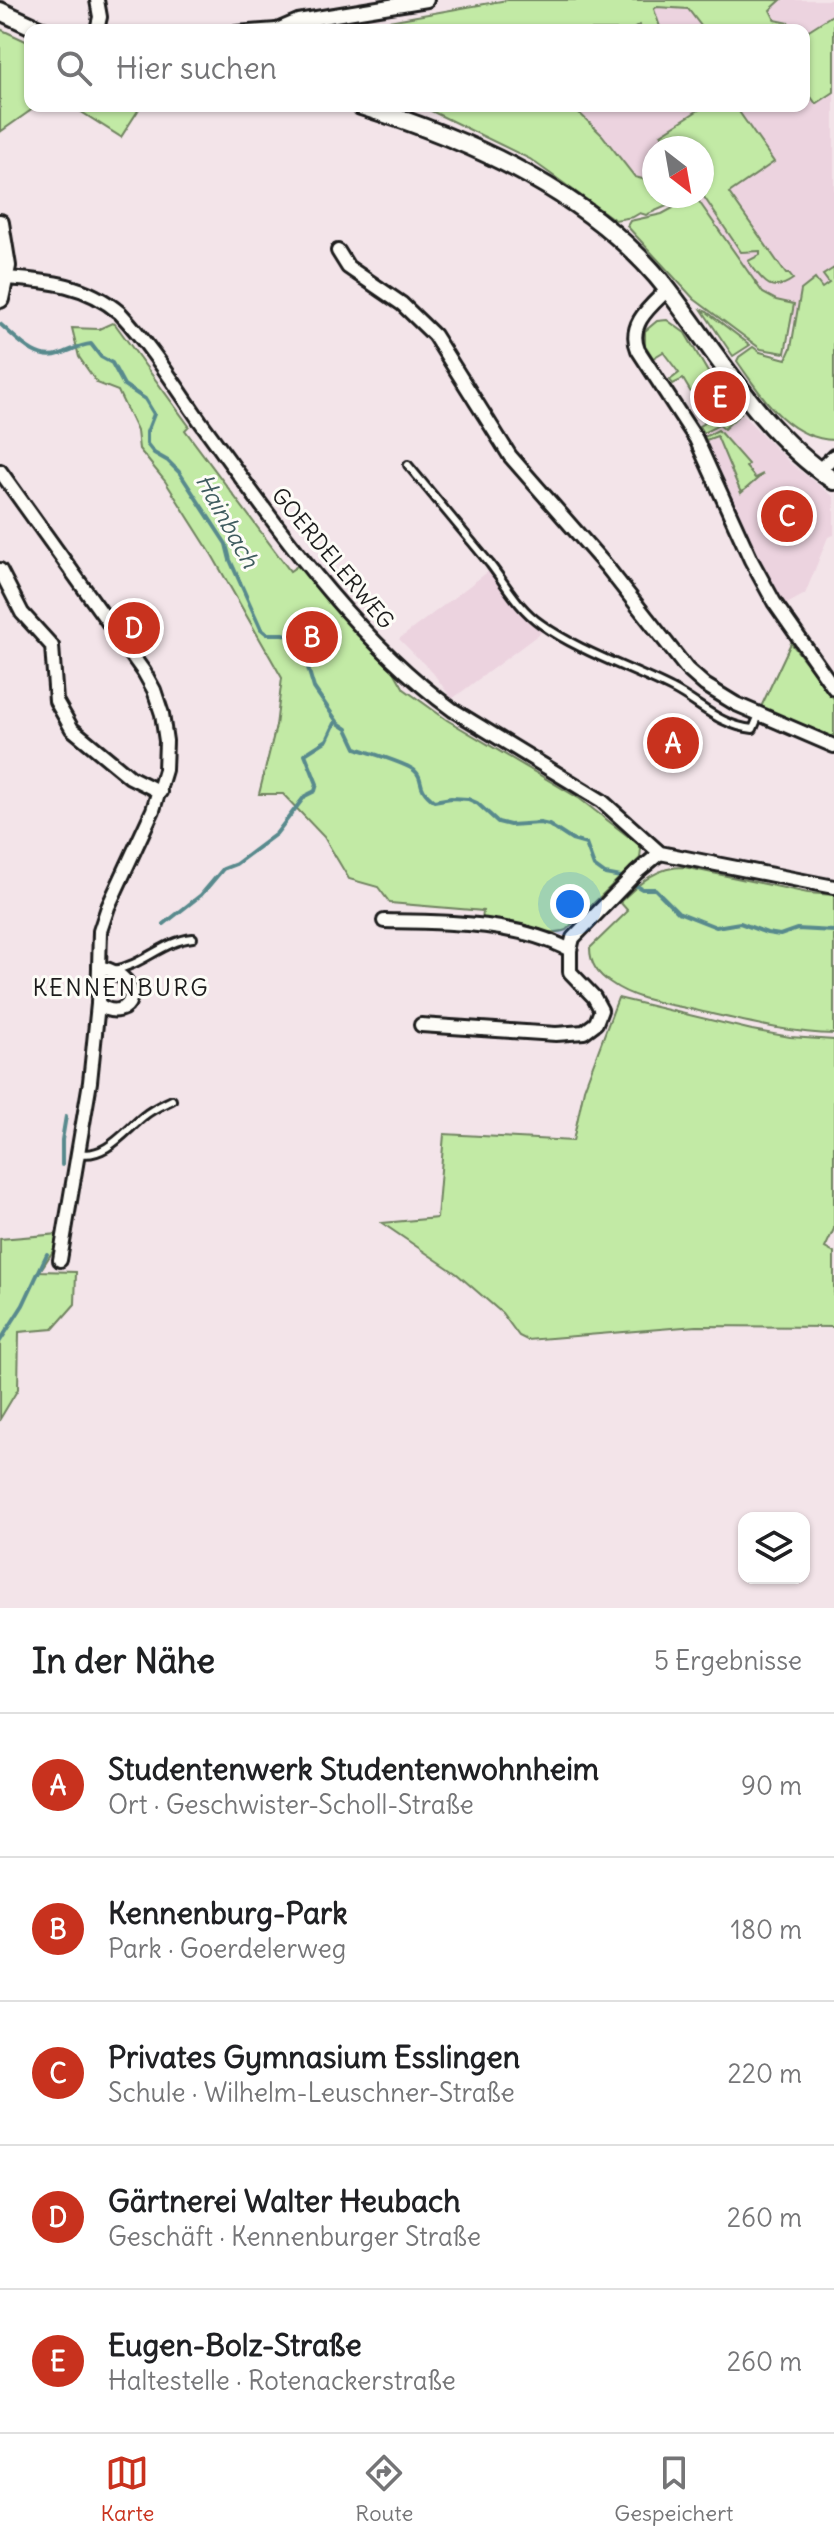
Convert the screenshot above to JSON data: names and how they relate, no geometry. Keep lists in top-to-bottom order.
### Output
{
  "streets": {
    "street": ["GOERDELERWEG"]
  },
  "districts": ["KENNENBURG"],
  "water": ["Hainbach"],
  "north": "bottom right",
  "page": {
    "search": "Hier suchen",
    "pins": [
      "E",
      "C",
      "D",
      "B",
      "A"
    ],
    "heading": ["In der Nähe", "5 Ergebnisse"],
    "list": [
      {
        "mark": "A",
        "name": "Studentenwerk Studentenwohnheim",
        "note": "Ort · Geschwister-Scholl-Straße",
        "value": "90 m"
      },
      {
        "mark": "B",
        "name": "Kennenburg-Park",
        "note": "Park · Goerdelerweg",
        "value": "180 m"
      },
      {
        "mark": "C",
        "name": "Privates Gymnasium Esslingen",
        "note": "Schule · Wilhelm-Leuschner-Straße",
        "value": "220 m"
      },
      {
        "mark": "D",
        "name": "Gärtnerei Walter Heubach",
        "note": "Geschäft · Kennenburger Straße",
        "value": "260 m"
      },
      {
        "mark": "E",
        "name": "Eugen-Bolz-Straße",
        "note": "Haltestelle · Rotenackerstraße",
        "value": "260 m"
      }
    ],
    "nav": ["Karte", "Route", "Gespeichert"]
  }
}
